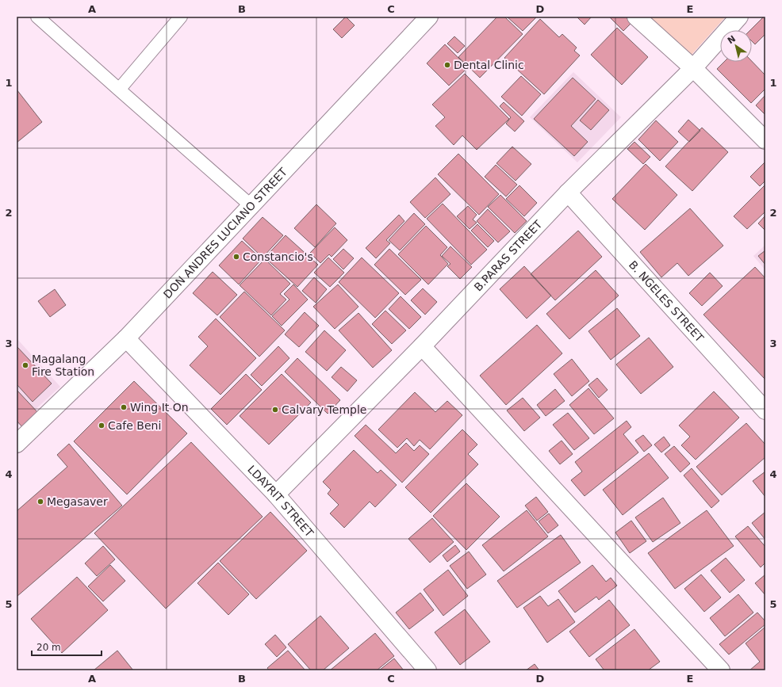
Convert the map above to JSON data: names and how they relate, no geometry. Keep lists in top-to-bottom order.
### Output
{
  "streets": {
    "street": [
      "DON ANDRES LUCIANO STREET",
      "B.PARAS STREET",
      "B. NGELES STREET",
      "LDAYRIT STREET"
    ]
  },
  "crossings": [
    ["DON ANDRES LUCIANO STREET", "LDAYRIT STREET"],
    ["B.PARAS STREET", "B. NGELES STREET"],
    ["B.PARAS STREET", "LDAYRIT STREET"]
  ],
  "places": [
    "Dental Clinic",
    "Constancio's",
    "Magalang Fire Station",
    "Wing It On",
    "Calvary Temple",
    "Cafe Beni",
    "Megasaver"
  ],
  "scale_bar": "20 m",
  "north": "top left",
  "grid": {
    "columns": [
      "A",
      "B",
      "C",
      "D",
      "E"
    ],
    "rows": [
      "1",
      "2",
      "3",
      "4",
      "5"
    ]
  }
}
